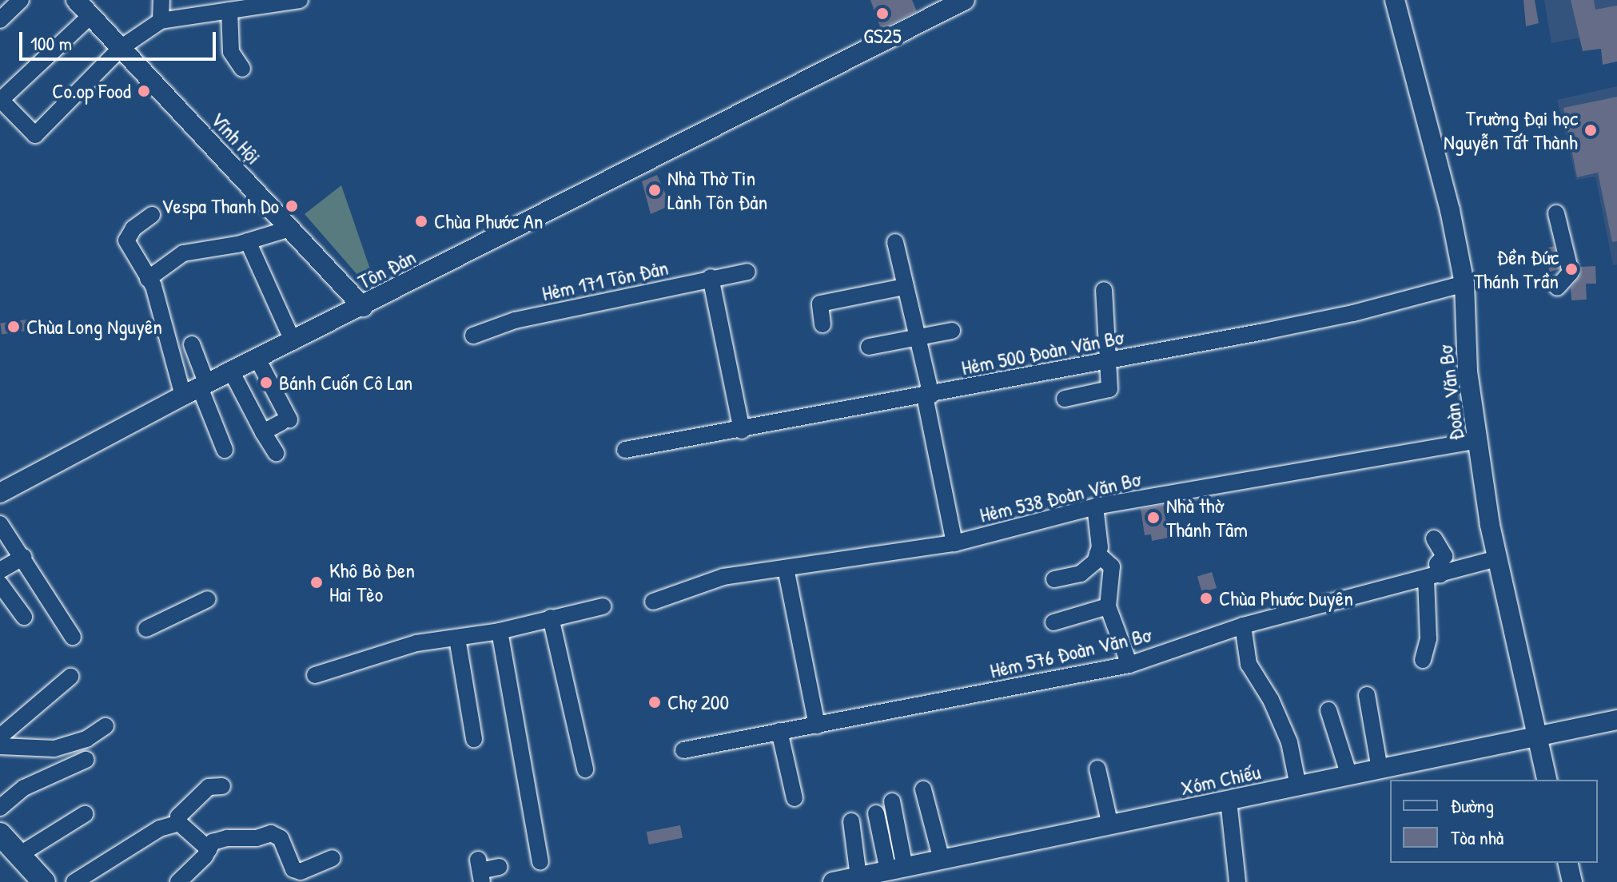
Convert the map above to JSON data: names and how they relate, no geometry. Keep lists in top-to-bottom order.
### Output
{
  "streets": {
    "street": [
      "Vĩnh Hội",
      "Tôn Đản",
      "Hẻm 171 Tôn Đản",
      "Hẻm 500 Đoàn Văn Bơ",
      "Đoàn Văn Bơ",
      "Hẻm 538 Đoàn Văn Bơ",
      "Hẻm 576 Đoàn Văn Bơ",
      "Xóm Chiếu"
    ]
  },
  "crossings": [
    ["Vĩnh Hội", "Tôn Đản"],
    ["Hẻm 500 Đoàn Văn Bơ", "Đoàn Văn Bơ"],
    ["Đoàn Văn Bơ", "Hẻm 538 Đoàn Văn Bơ"],
    ["Đoàn Văn Bơ", "Hẻm 576 Đoàn Văn Bơ"],
    ["Đoàn Văn Bơ", "Xóm Chiếu"]
  ],
  "places": [
    "GS25",
    "Co.op Food",
    "Trường Đại học Nguyễn Tất Thành",
    "Nhà Thờ Tin Lành Tôn Đản",
    "Vespa Thanh Do",
    "Chùa Phước An",
    "Đền Đức Thánh Trần",
    "Chùa Long Nguyên",
    "Bánh Cuốn Cô Lan",
    "Nhà thờ Thánh Tâm",
    "Khô Bò Đen Hai Tèo",
    "Chùa Phước Duyên",
    "Chợ 200"
  ],
  "legend": ["Đường", "Tòa nhà"],
  "scale_bar": "100 m"
}
